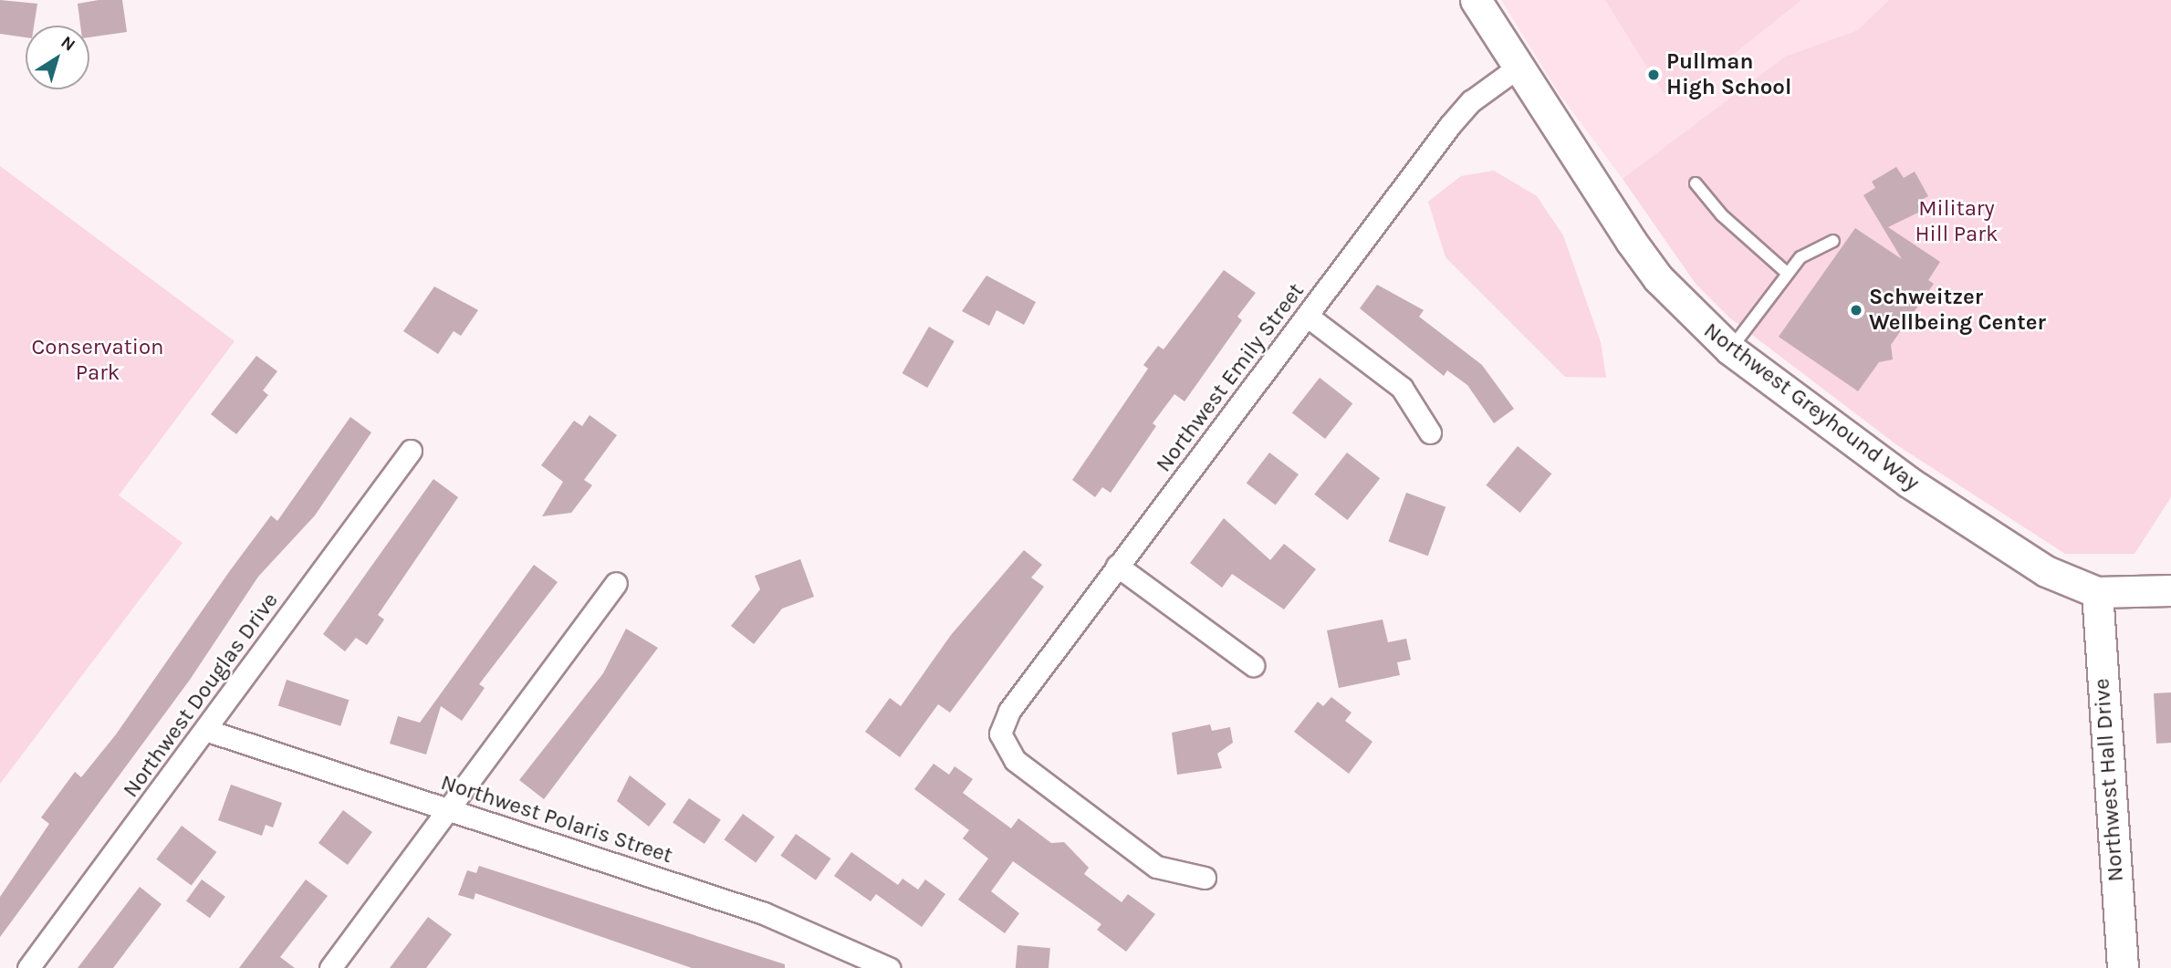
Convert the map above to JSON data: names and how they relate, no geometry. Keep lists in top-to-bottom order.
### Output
{
  "streets": {
    "street": [
      "Northwest Emily Street",
      "Northwest Greyhound Way",
      "Northwest Douglas Drive",
      "Northwest Hall Drive",
      "Northwest Polaris Street"
    ]
  },
  "crossings": [
    ["Northwest Emily Street", "Northwest Greyhound Way"],
    ["Northwest Greyhound Way", "Northwest Hall Drive"],
    ["Northwest Douglas Drive", "Northwest Polaris Street"]
  ],
  "parks": ["Military Hill Park", "Conservation Park"],
  "places": ["Pullman High School", "Schweitzer Wellbeing Center"],
  "north": "top right"
}
